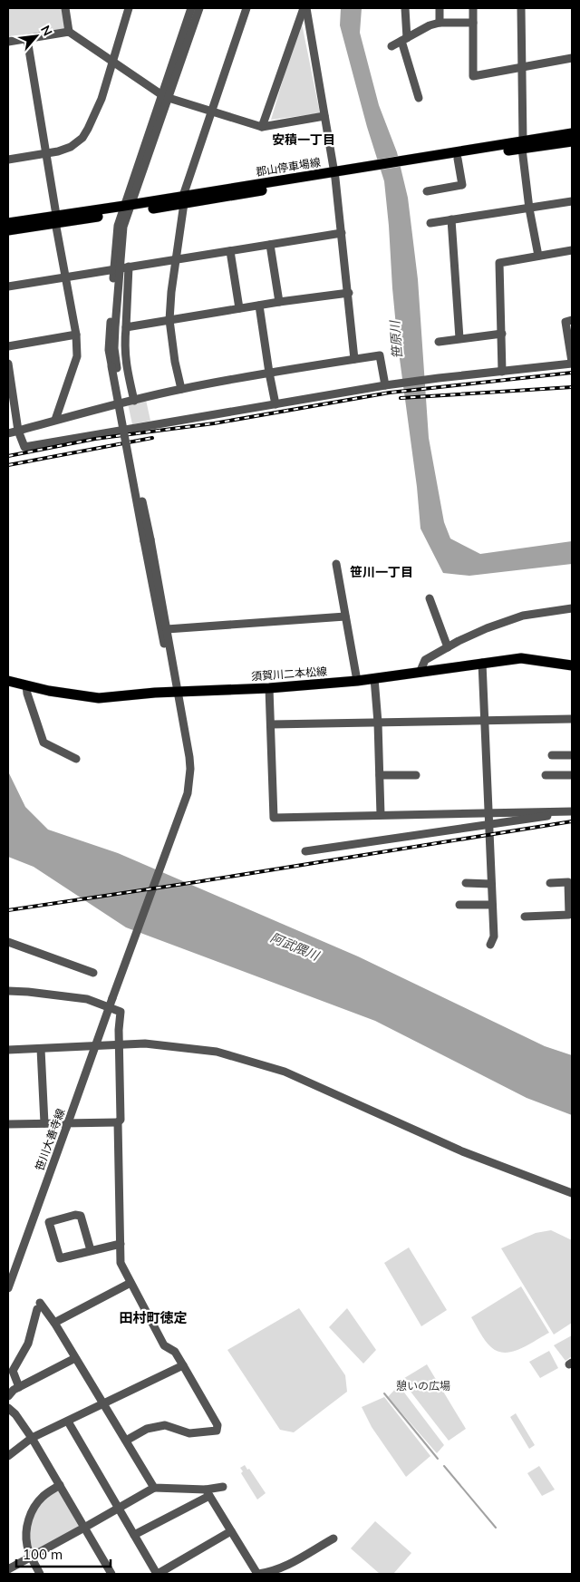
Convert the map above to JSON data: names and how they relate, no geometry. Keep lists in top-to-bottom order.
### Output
{
  "streets": {
    "main road": ["郡山停車場線", "須賀川二本松線"],
    "street": ["笹川大善寺線"]
  },
  "crossings": [
    ["須賀川二本松線", "笹川大善寺線"]
  ],
  "districts": ["安積一丁目", "笹川一丁目", "田村町徳定"],
  "water": ["笹原川", "阿武隈川"],
  "parks": ["憩いの広場"],
  "scale_bar": "100 m",
  "north": "top right"
}
